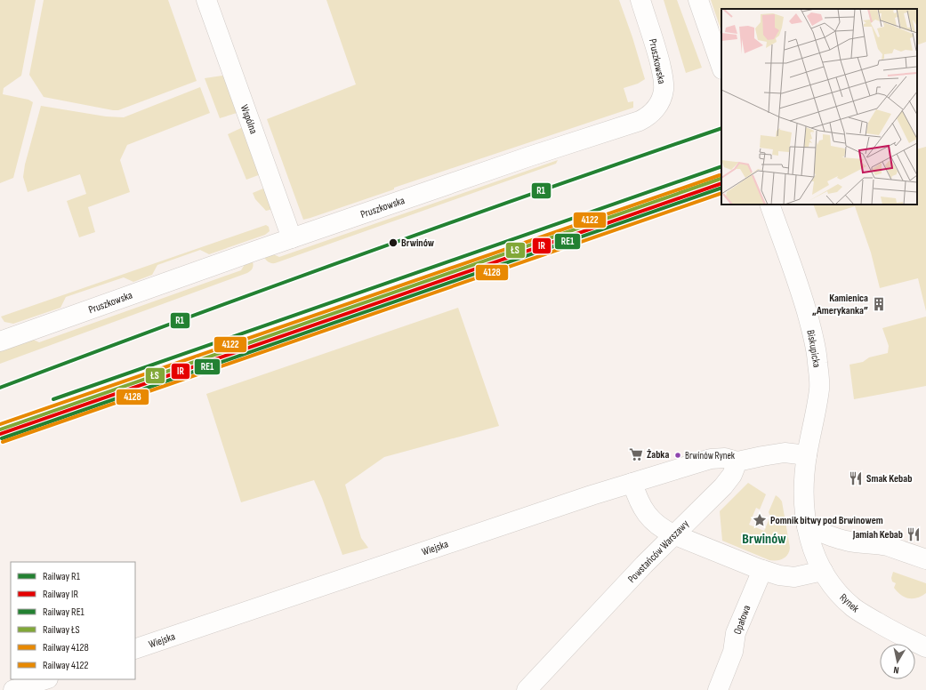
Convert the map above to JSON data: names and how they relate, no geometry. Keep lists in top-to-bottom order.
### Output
{
  "streets": {
    "street": [
      "Pruszkowska",
      "Wspólna",
      "Biskupicka",
      "Wiejska",
      "Powstańców Warszawy",
      "Rynek",
      "Opałowa"
    ]
  },
  "crossings": [
    ["Pruszkowska", "Wspólna"],
    ["Biskupicka", "Rynek"],
    ["Wiejska", "Powstańców Warszawy"]
  ],
  "districts": ["Brwinów"],
  "places": {
    "other": ["Brwinów", "Brwinów Rynek"],
    "building": ["Kamienica „Amerykanka”"],
    "supermarket": ["Żabka"],
    "restaurant": ["Smak Kebab", "Jamiah Kebab"],
    "place": ["Pomnik bitwy pod Brwinowem"]
  },
  "lines": [
    "rail line R1",
    "rail line 4122",
    "rail line ŁS",
    "rail line IR",
    "rail line RE1",
    "rail line 4128"
  ],
  "legend": [
    "Railway R1",
    "Railway IR",
    "Railway RE1",
    "Railway ŁS",
    "Railway 4128",
    "Railway 4122"
  ],
  "north": "bottom"
}
